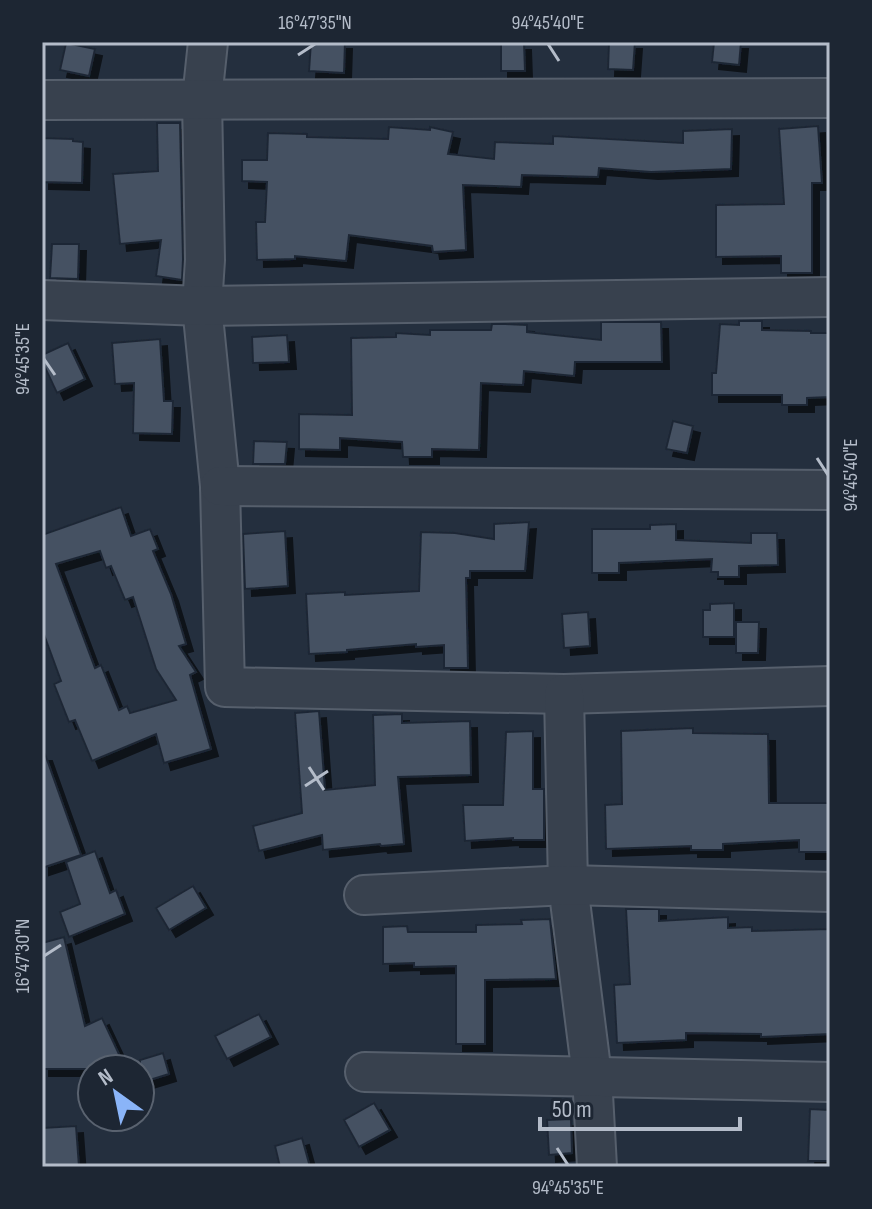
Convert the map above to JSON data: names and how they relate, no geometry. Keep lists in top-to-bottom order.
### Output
{
  "scale_bar": "50 m",
  "north": "top left",
  "coordinates": [
    "16°47'35\"N",
    "94°45'40\"E",
    "94°45'35\"E",
    "16°47'30\"N"
  ]
}
